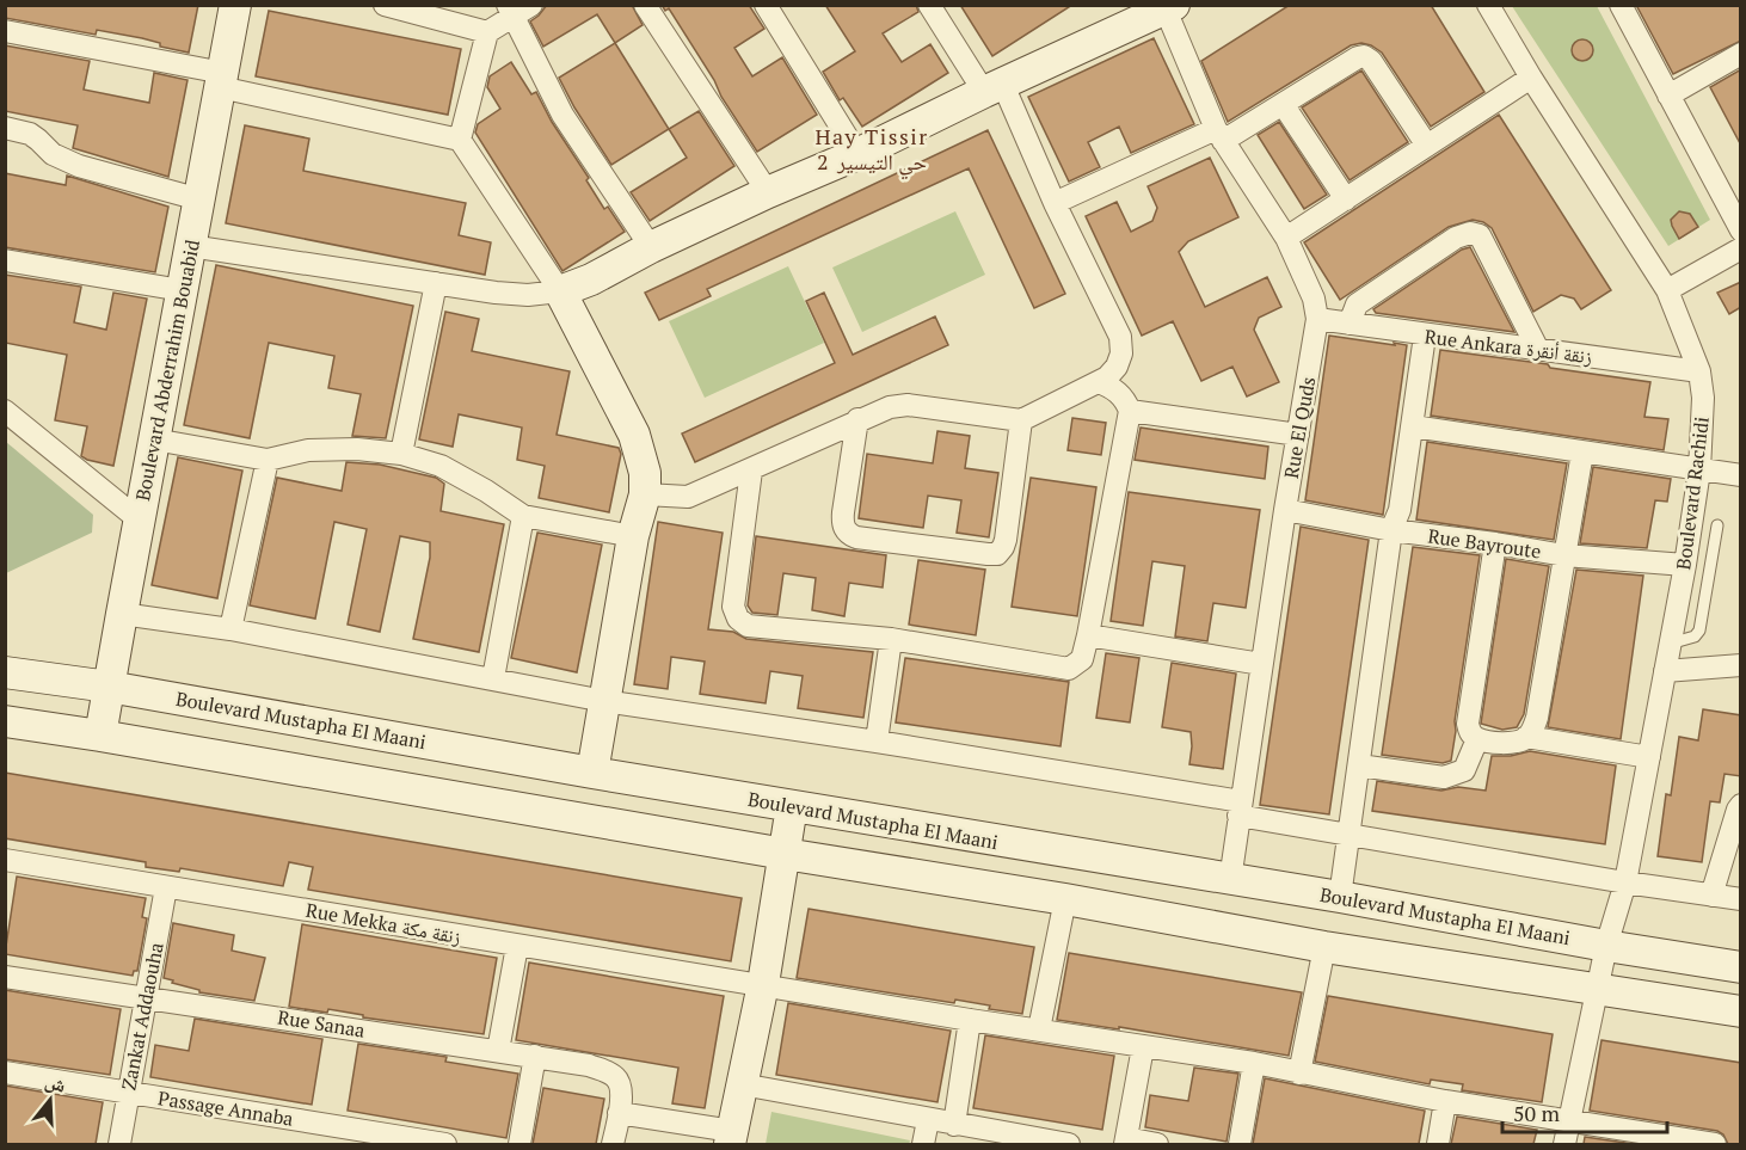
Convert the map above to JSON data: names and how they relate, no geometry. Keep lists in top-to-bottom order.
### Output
{
  "streets": {
    "street": [
      "Rue Ankara زنقة أنقرة",
      "Boulevard Abderrahim Bouabid",
      "Rue El Quds",
      "Boulevard Rachidi",
      "Rue Bayroute",
      "Boulevard Mustapha El Maani",
      "Rue Mekka زنقة مكة",
      "Zankat Addaouha",
      "Rue Sanaa",
      "Passage Annaba"
    ]
  },
  "crossings": [
    ["Rue Ankara زنقة أنقرة", "Rue El Quds"],
    ["Rue Ankara زنقة أنقرة", "Boulevard Rachidi"],
    ["Boulevard Abderrahim Bouabid", "Boulevard Mustapha El Maani"],
    ["Rue El Quds", "Rue Bayroute"],
    ["Rue El Quds", "Boulevard Mustapha El Maani"],
    ["Boulevard Rachidi", "Rue Bayroute"],
    ["Boulevard Rachidi", "Boulevard Mustapha El Maani"],
    ["Boulevard Rachidi", "Rue Mekka زنقة مكة"],
    ["Rue Mekka زنقة مكة", "Zankat Addaouha"],
    ["Zankat Addaouha", "Rue Sanaa"],
    ["Zankat Addaouha", "Passage Annaba"]
  ],
  "districts": ["Hay Tissir 2 حي التيسير"],
  "scale_bar": "50 m",
  "north": "top"
}
